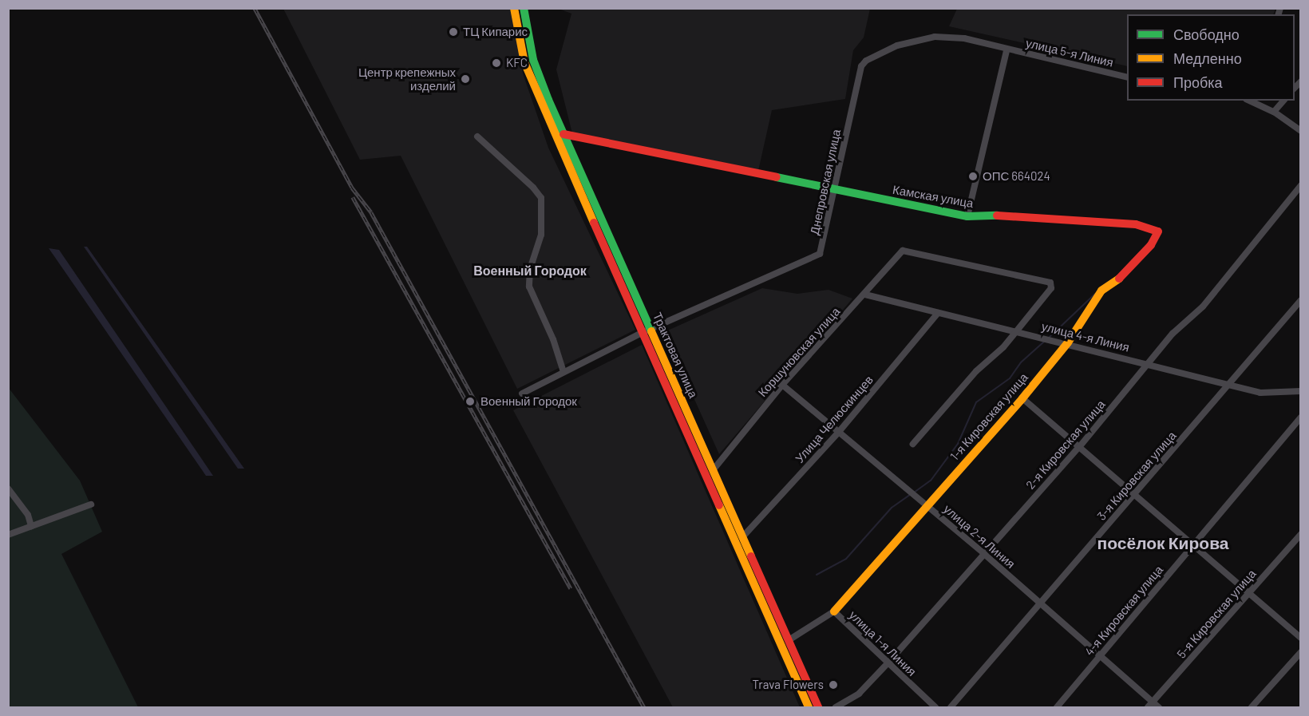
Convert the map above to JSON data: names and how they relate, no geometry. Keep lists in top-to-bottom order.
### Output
{
  "streets": {
    "main road": ["Камская улица", "Трактовая улица", "1-я Кировская улица"],
    "street": [
      "улица 5-я Линия",
      "Днепровская улица",
      "улица 4-я Линия",
      "Коршуновская улица",
      "Улица Челюскинцев",
      "2-я Кировская улица",
      "3-я Кировская улица",
      "улица 2-я Линия",
      "4-я Кировская улица",
      "5-я Кировская улица",
      "улица 1-я Линия"
    ]
  },
  "crossings": [
    ["улица 5-я Линия", "Днепровская улица"],
    ["Днепровская улица", "Камская улица"],
    ["Днепровская улица", "Трактовая улица"],
    ["Камская улица", "улица 4-я Линия"],
    ["Камская улица", "Трактовая улица"],
    ["Камская улица", "1-я Кировская улица"],
    ["улица 4-я Линия", "Коршуновская улица"],
    ["улица 4-я Линия", "1-я Кировская улица"],
    ["улица 4-я Линия", "Улица Челюскинцев"],
    ["улица 4-я Линия", "2-я Кировская улица"],
    ["улица 4-я Линия", "3-я Кировская улица"],
    ["Коршуновская улица", "Трактовая улица"],
    ["Коршуновская улица", "улица 2-я Линия"],
    ["Трактовая улица", "Улица Челюскинцев"],
    ["Трактовая улица", "улица 1-я Линия"],
    ["1-я Кировская улица", "улица 2-я Линия"],
    ["1-я Кировская улица", "улица 1-я Линия"],
    ["Улица Челюскинцев", "улица 2-я Линия"],
    ["2-я Кировская улица", "улица 2-я Линия"],
    ["2-я Кировская улица", "улица 1-я Линия"],
    ["3-я Кировская улица", "улица 2-я Линия"],
    ["улица 2-я Линия", "4-я Кировская улица"],
    ["улица 2-я Линия", "5-я Кировская улица"]
  ],
  "districts": ["Военный Городок", "посёлок Кирова"],
  "places": [
    "ТЦ Кипарис",
    "KFC",
    "Центр крепежных изделий",
    "ОПС 664024",
    "Военный Городок",
    "Trava Flowers"
  ],
  "legend": ["Свободно", "Медленно", "Пробка"]
}
